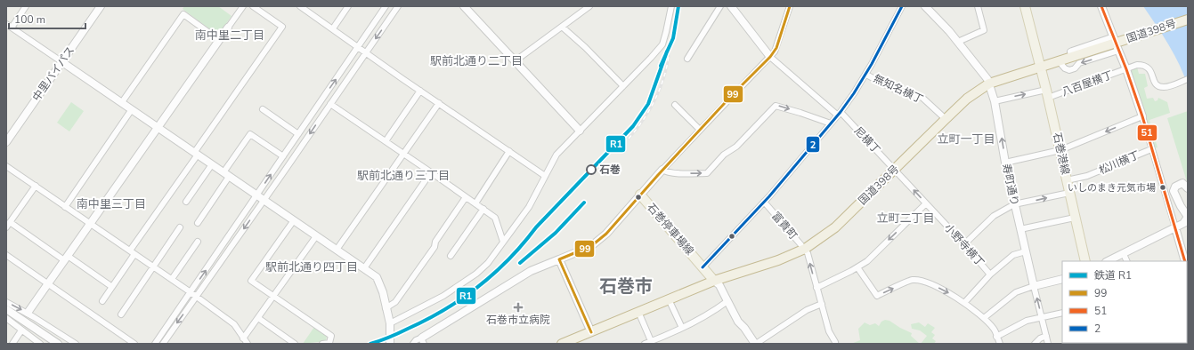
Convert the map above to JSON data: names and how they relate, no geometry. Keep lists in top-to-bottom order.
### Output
{
  "streets": {
    "highway": ["国道398号"],
    "main road": ["石巻港線", "石巻停車場線"],
    "street": [
      "中里バイパス",
      "八百屋横丁",
      "無知名横丁",
      "尼横丁",
      "松川横丁",
      "寿町通り",
      "富貴町",
      "小野寺横丁"
    ]
  },
  "crossings": [
    ["国道398号", "無知名横丁"],
    ["国道398号", "尼横丁"],
    ["国道398号", "石巻港線"],
    ["国道398号", "寿町通り"],
    ["国道398号", "富貴町"],
    ["国道398号", "石巻停車場線"],
    ["国道398号", "小野寺横丁"],
    ["八百屋横丁", "石巻港線"],
    ["八百屋横丁", "寿町通り"],
    ["尼横丁", "小野寺横丁"],
    ["石巻港線", "松川横丁"]
  ],
  "districts": [
    "南中里二丁目",
    "駅前北通り二丁目",
    "立町一丁目",
    "駅前北通り三丁目",
    "南中里三丁目",
    "立町二丁目",
    "駅前北通り四丁目",
    "石巻市"
  ],
  "places": {
    "other": ["石巻", "いしのまき元気市場"],
    "health": ["石巻市立病院"]
  },
  "lines": [
    "rail line R1",
    "transit line 99",
    "transit line 51",
    "transit line 2"
  ],
  "legend": [
    "鉄道 R1",
    "99",
    "51",
    "2"
  ],
  "scale_bar": "100 m"
}
